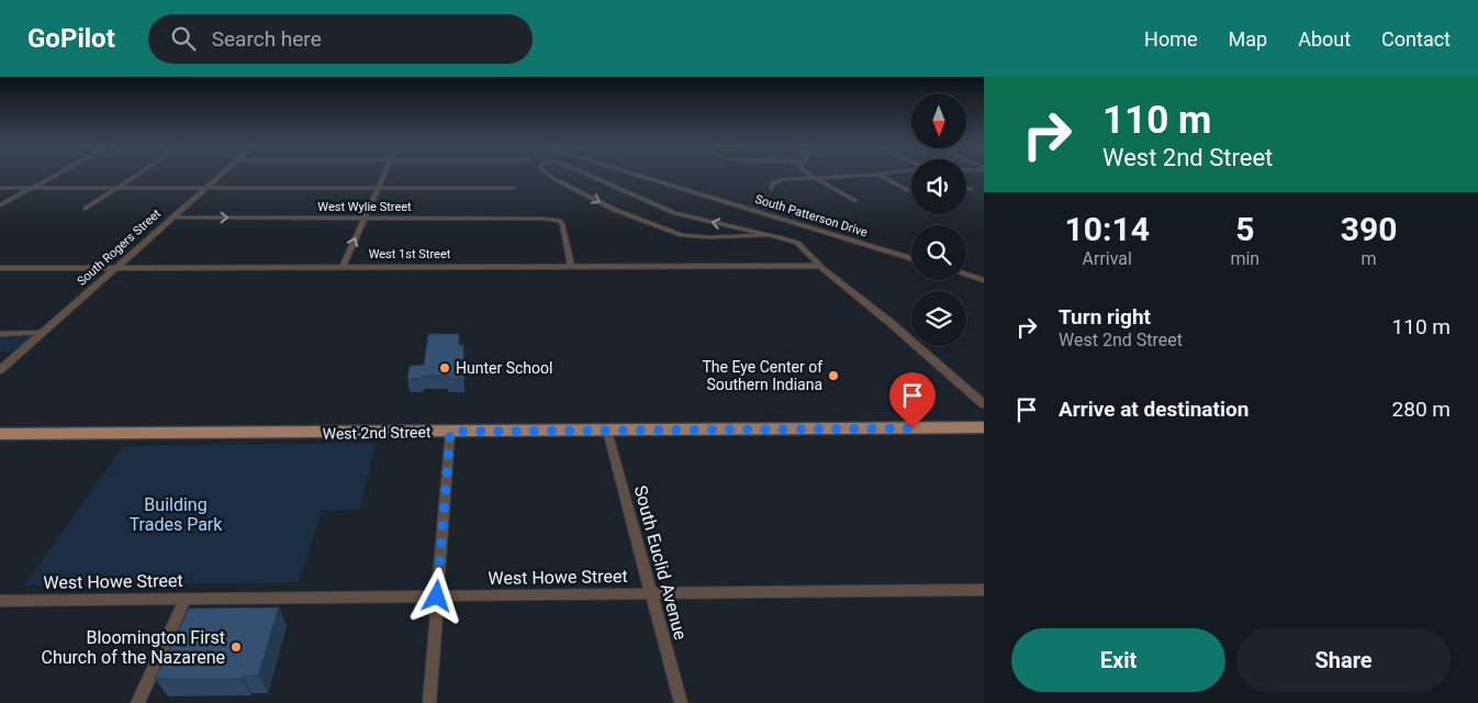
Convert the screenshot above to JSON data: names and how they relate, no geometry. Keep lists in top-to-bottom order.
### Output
{
  "streets": {
    "main road": ["West 2nd Street"],
    "street": [
      "West Wylie Street",
      "South Patterson Drive",
      "South Rogers Street",
      "West 1st Street",
      "South Euclid Avenue",
      "West Howe Street"
    ]
  },
  "crossings": [
    ["West Wylie Street", "South Rogers Street"],
    ["West Wylie Street", "West 1st Street"],
    ["South Rogers Street", "West 1st Street"],
    ["West 2nd Street", "South Euclid Avenue"],
    ["South Euclid Avenue", "West Howe Street"]
  ],
  "parks": ["Building Trades Park"],
  "places": ["Hunter School", "The Eye Center of Southern Indiana", "Bloomington First Church of the Nazarene"],
  "north": "bottom",
  "page": {
    "header": "GoPilot",
    "search": "Search here",
    "nav": [
      "Home",
      "Map",
      "About",
      "Contact"
    ],
    "turn": ["110 m", "West 2nd Street"],
    "eta": [
      "10:14",
      "Arrival",
      "5",
      "min",
      "390",
      "m"
    ],
    "list": [
      {
        "name": "Turn right",
        "note": "West 2nd Street",
        "value": "110 m"
      },
      {
        "name": "Arrive at destination",
        "value": "280 m"
      }
    ],
    "buttons": ["Exit", "Share"]
  }
}
